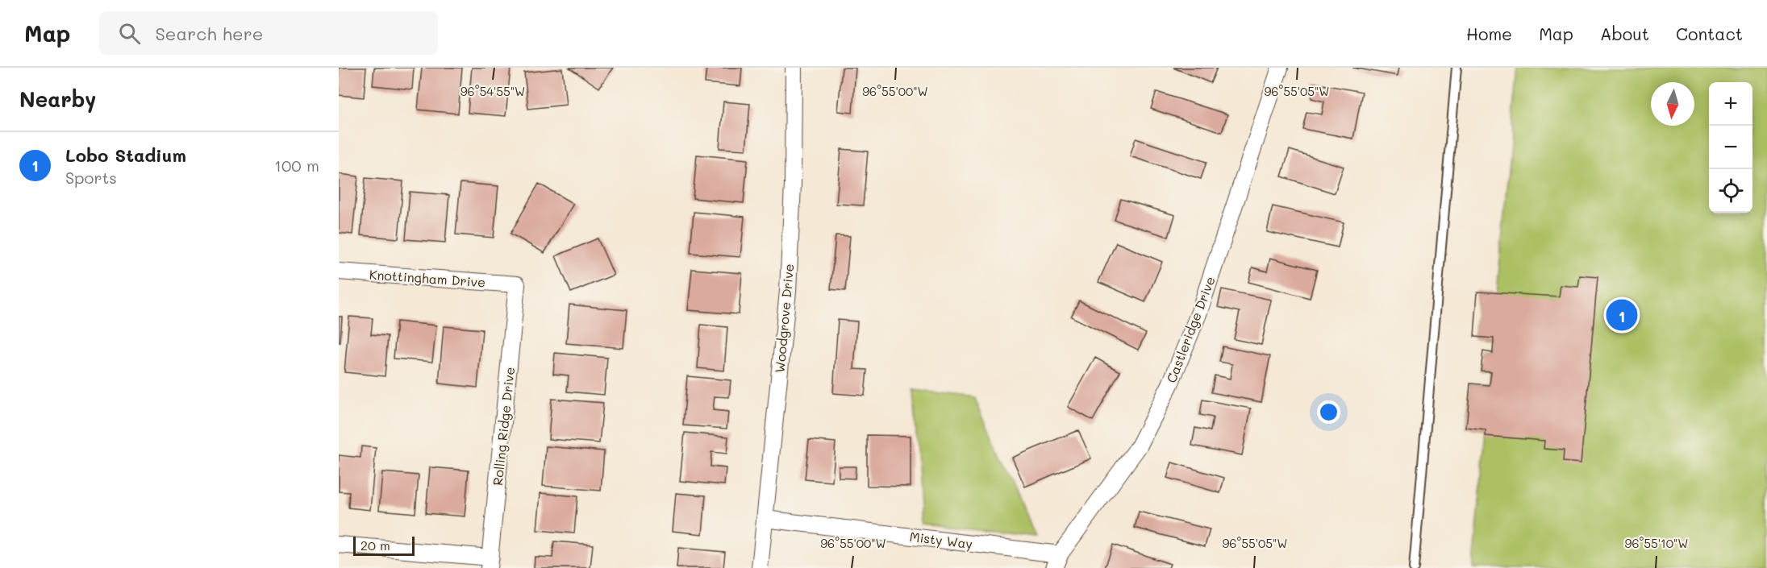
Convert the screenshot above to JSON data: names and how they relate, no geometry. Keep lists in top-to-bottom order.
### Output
{
  "streets": {
    "street": [
      "Knottingham Drive",
      "Woodgrove Drive",
      "Castleridge Drive",
      "Rolling Ridge Drive",
      "Misty Way"
    ]
  },
  "crossings": [
    ["Knottingham Drive", "Rolling Ridge Drive"],
    ["Woodgrove Drive", "Misty Way"],
    ["Castleridge Drive", "Misty Way"]
  ],
  "scale_bar": "20 m",
  "north": "bottom",
  "page": {
    "header": "Map",
    "search": "Search here",
    "nav": [
      "Home",
      "Map",
      "About",
      "Contact"
    ],
    "heading": "Nearby",
    "map_buttons": ["+", "−"],
    "list": [
      {
        "mark": "1",
        "name": "Lobo Stadium",
        "note": "Sports",
        "value": "100 m"
      }
    ],
    "pins": "1",
    "scale": "20 m"
  },
  "coordinates": [
    "96°54'55\"W",
    "96°55'00\"W",
    "96°55'05\"W",
    "96°55'10\"W"
  ]
}
